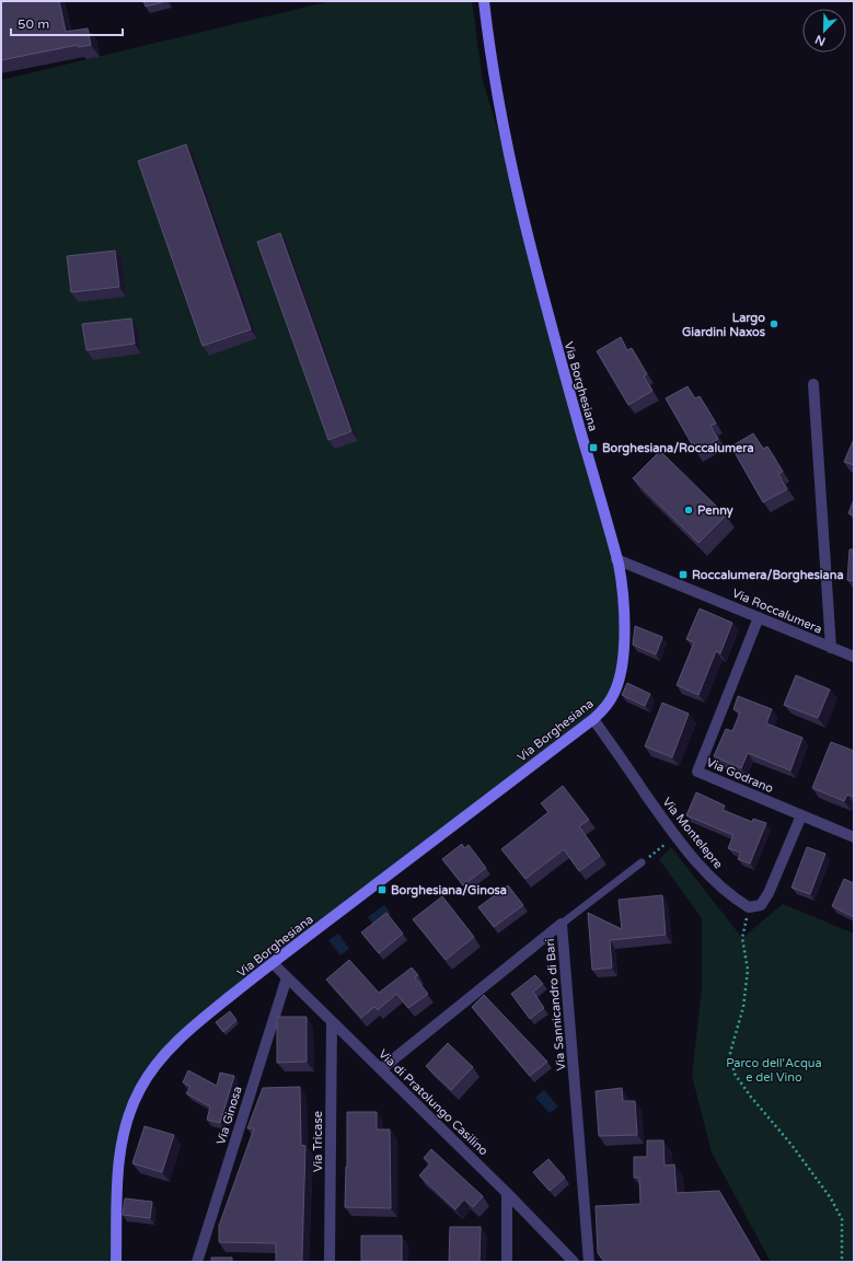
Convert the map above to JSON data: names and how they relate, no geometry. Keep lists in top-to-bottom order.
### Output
{
  "streets": {
    "street": [
      "Via Borghesiana",
      "Via Roccalumera",
      "Via Godrano",
      "Via Montelepre",
      "Via Sannicandro di Bari",
      "Via di Pratolungo Casilino",
      "Via Ginosa",
      "Via Tricase"
    ]
  },
  "crossings": [
    ["Via Borghesiana", "Via Roccalumera"],
    ["Via Borghesiana", "Via Montelepre"],
    ["Via Borghesiana", "Via di Pratolungo Casilino"],
    ["Via Roccalumera", "Via Godrano"],
    ["Via Sannicandro di Bari", "Via di Pratolungo Casilino"],
    ["Via di Pratolungo Casilino", "Via Ginosa"],
    ["Via di Pratolungo Casilino", "Via Tricase"]
  ],
  "parks": ["Parco dell'Acqua e del Vino"],
  "places": {
    "other": ["Largo Giardini Naxos", "Penny"],
    "transit": ["Borghesiana/Roccalumera", "Roccalumera/Borghesiana", "Borghesiana/Ginosa"]
  },
  "scale_bar": "50 m",
  "north": "bottom left"
}
